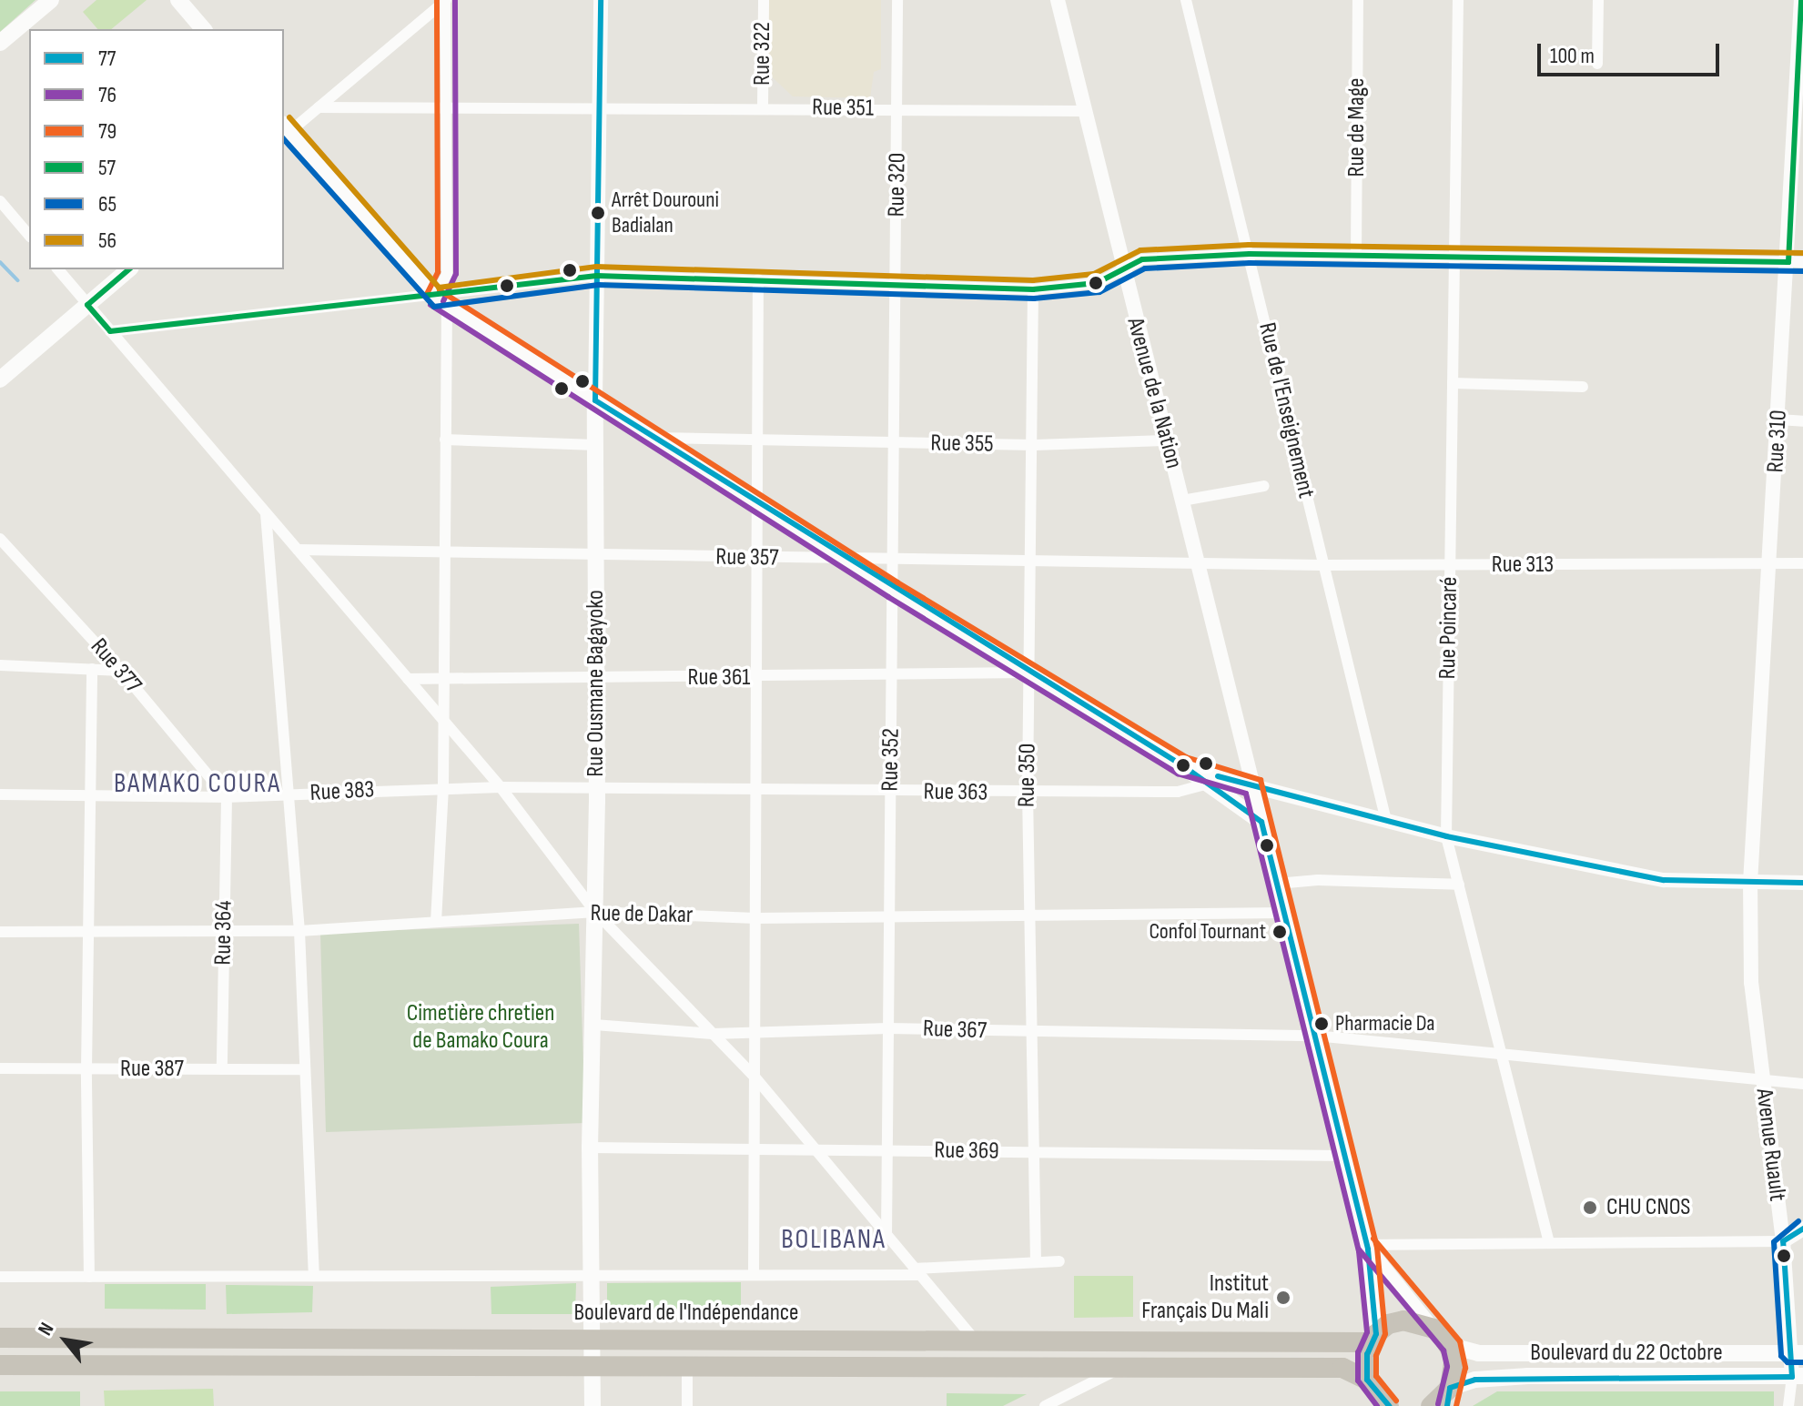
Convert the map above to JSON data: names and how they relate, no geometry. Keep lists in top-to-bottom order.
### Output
{
  "streets": {
    "highway": ["Boulevard de l'Indépendance"],
    "main road": ["Rue Ousmane Bagayoko", "Boulevard du 22 Octobre"],
    "street": [
      "Rue 322",
      "Rue 351",
      "Rue de Mage",
      "Rue 320",
      "Avenue de la Nation",
      "Rue de l'Enseignement",
      "Rue 310",
      "Rue 355",
      "Rue 357",
      "Rue 313",
      "Rue Poincaré",
      "Rue 377",
      "Rue 361",
      "Rue 352",
      "Rue 350",
      "Rue 383",
      "Rue 363",
      "Rue de Dakar",
      "Rue 364",
      "Rue 367",
      "Rue 387",
      "Avenue Ruault",
      "Rue 369"
    ]
  },
  "crossings": [
    ["Rue 322", "Rue 351"],
    ["Rue 351", "Rue 320"],
    ["Rue 351", "Avenue de la Nation"],
    ["Rue 351", "Rue Ousmane Bagayoko"],
    ["Rue 320", "Rue 352"],
    ["Avenue de la Nation", "Rue 355"],
    ["Avenue de la Nation", "Rue 357"],
    ["Avenue de la Nation", "Rue 313"],
    ["Rue de l'Enseignement", "Rue 313"],
    ["Rue 310", "Rue 313"],
    ["Rue 310", "Avenue Ruault"],
    ["Rue 355", "Rue 352"],
    ["Rue 355", "Rue 350"],
    ["Rue 357", "Rue 313"],
    ["Rue 357", "Rue Ousmane Bagayoko"],
    ["Rue 357", "Rue 352"],
    ["Rue 357", "Rue 350"],
    ["Rue 313", "Rue Poincaré"],
    ["Rue Poincaré", "Rue 367"],
    ["Rue 377", "Rue 383"],
    ["Rue 377", "Rue 364"],
    ["Rue 361", "Rue Ousmane Bagayoko"],
    ["Rue 361", "Rue 352"],
    ["Rue 361", "Rue 350"],
    ["Rue Ousmane Bagayoko", "Rue 383"],
    ["Rue Ousmane Bagayoko", "Rue 363"],
    ["Rue Ousmane Bagayoko", "Rue de Dakar"],
    ["Rue Ousmane Bagayoko", "Rue 367"],
    ["Rue Ousmane Bagayoko", "Rue 369"],
    ["Rue Ousmane Bagayoko", "Boulevard de l'Indépendance"],
    ["Rue 352", "Rue 363"],
    ["Rue 352", "Rue de Dakar"],
    ["Rue 352", "Rue 367"],
    ["Rue 352", "Rue 369"],
    ["Rue 350", "Rue 363"],
    ["Rue 350", "Rue de Dakar"],
    ["Rue 350", "Rue 367"],
    ["Rue 350", "Rue 369"],
    ["Rue 350", "Boulevard de l'Indépendance"],
    ["Rue 383", "Rue 363"],
    ["Rue 383", "Rue 364"],
    ["Rue de Dakar", "Rue 364"],
    ["Rue 364", "Rue 387"],
    ["Rue 367", "Avenue Ruault"],
    ["Avenue Ruault", "Boulevard du 22 Octobre"]
  ],
  "districts": ["BAMAKO COURA", "BOLIBANA"],
  "parks": ["Cimetière chretien de Bamako Coura"],
  "places": [
    "Arrêt Dourouni Badialan",
    "Confol Tournant",
    "Pharmacie Da",
    "CHU CNOS",
    "Institut Français Du Mali"
  ],
  "lines": [
    "transit line 77",
    "transit line 76",
    "transit line 79",
    "transit line 57",
    "transit line 56",
    "transit line 65"
  ],
  "legend": [
    "77",
    "76",
    "79",
    "57",
    "65",
    "56"
  ],
  "scale_bar": "100 m",
  "north": "top left"
}
